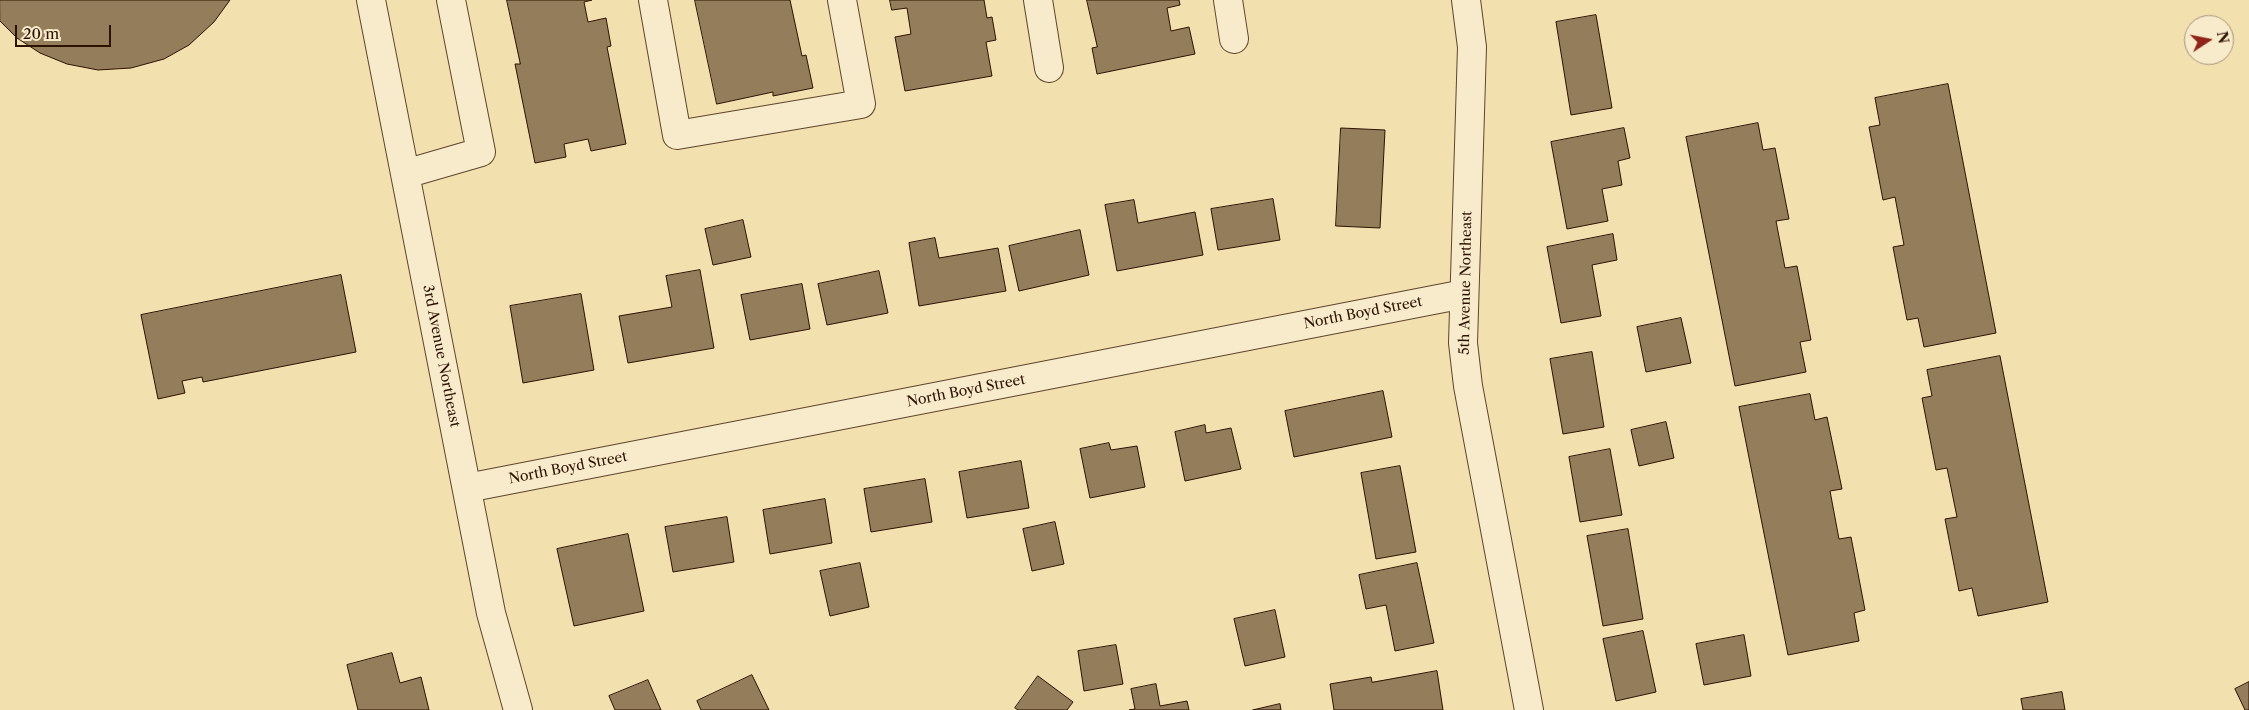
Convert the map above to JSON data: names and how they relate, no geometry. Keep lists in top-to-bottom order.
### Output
{
  "streets": {
    "street": ["5th Avenue Northeast", "North Boyd Street", "3rd Avenue Northeast"]
  },
  "crossings": [
    ["5th Avenue Northeast", "North Boyd Street"],
    ["North Boyd Street", "3rd Avenue Northeast"]
  ],
  "scale_bar": "20 m",
  "north": "right"
}
